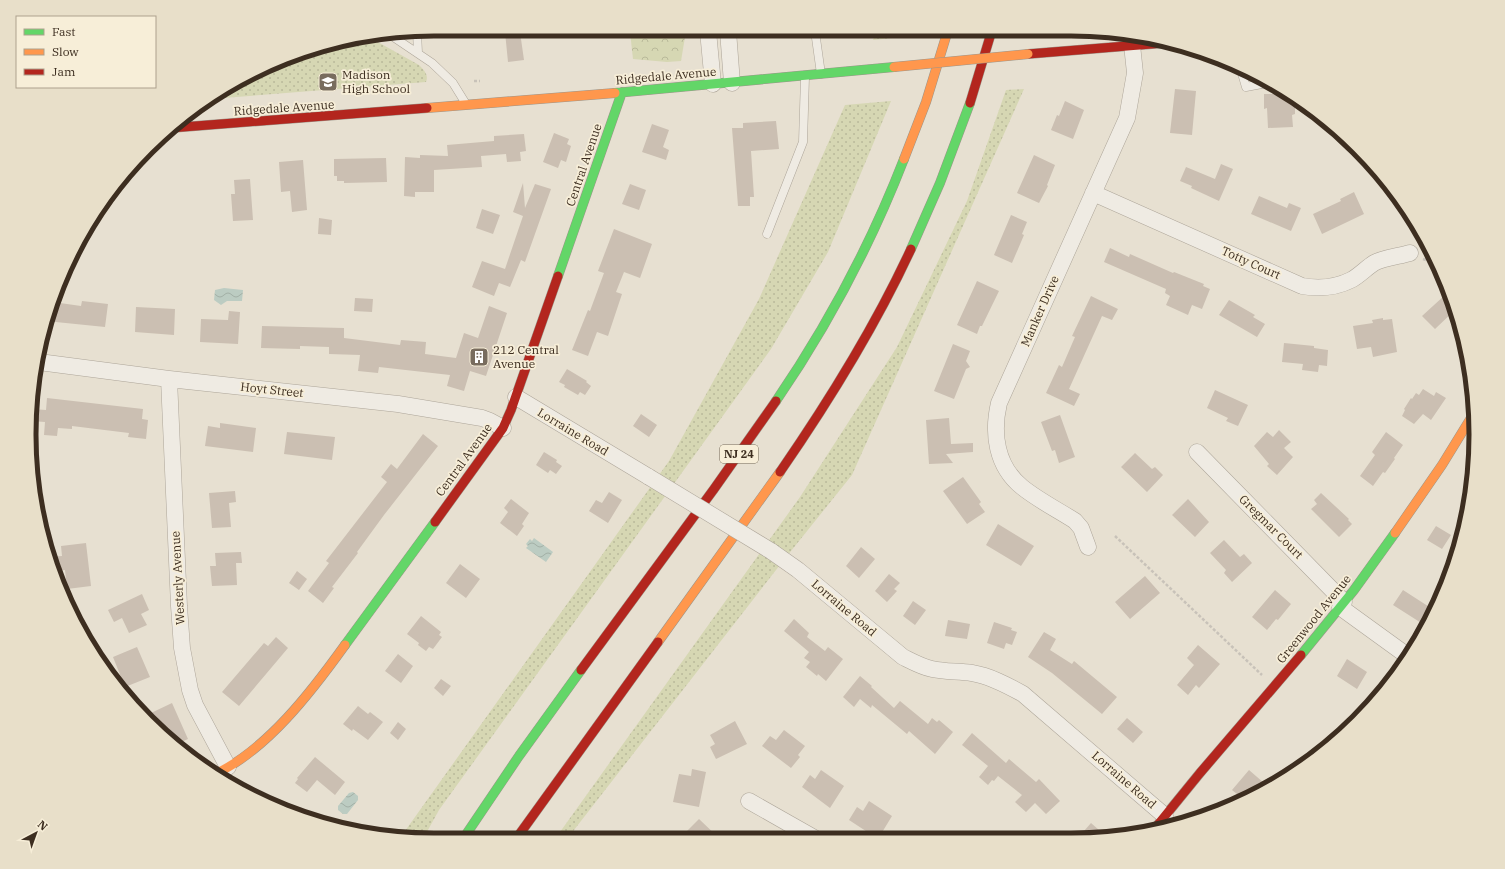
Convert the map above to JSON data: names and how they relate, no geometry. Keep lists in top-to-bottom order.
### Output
{
  "streets": {
    "main road": [
      "Ridgedale Avenue",
      "Central Avenue",
      "NJ 24",
      "Greenwood Avenue"
    ],
    "street": [
      "Totty Court",
      "Manker Drive",
      "Hoyt Street",
      "Lorraine Road",
      "Gregmar Court",
      "Westerly Avenue"
    ]
  },
  "crossings": [
    ["Ridgedale Avenue", "Central Avenue"],
    ["Ridgedale Avenue", "Manker Drive"],
    ["Central Avenue", "Hoyt Street"],
    ["Central Avenue", "Lorraine Road"],
    ["Central Avenue", "Westerly Avenue"],
    ["Totty Court", "Manker Drive"],
    ["Hoyt Street", "Westerly Avenue"],
    ["Lorraine Road", "Greenwood Avenue"],
    ["Gregmar Court", "Greenwood Avenue"]
  ],
  "places": {
    "school or university": ["Madison High School"],
    "building": ["212 Central Avenue"]
  },
  "legend": ["Fast", "Slow", "Jam"],
  "north": "top right"
}
